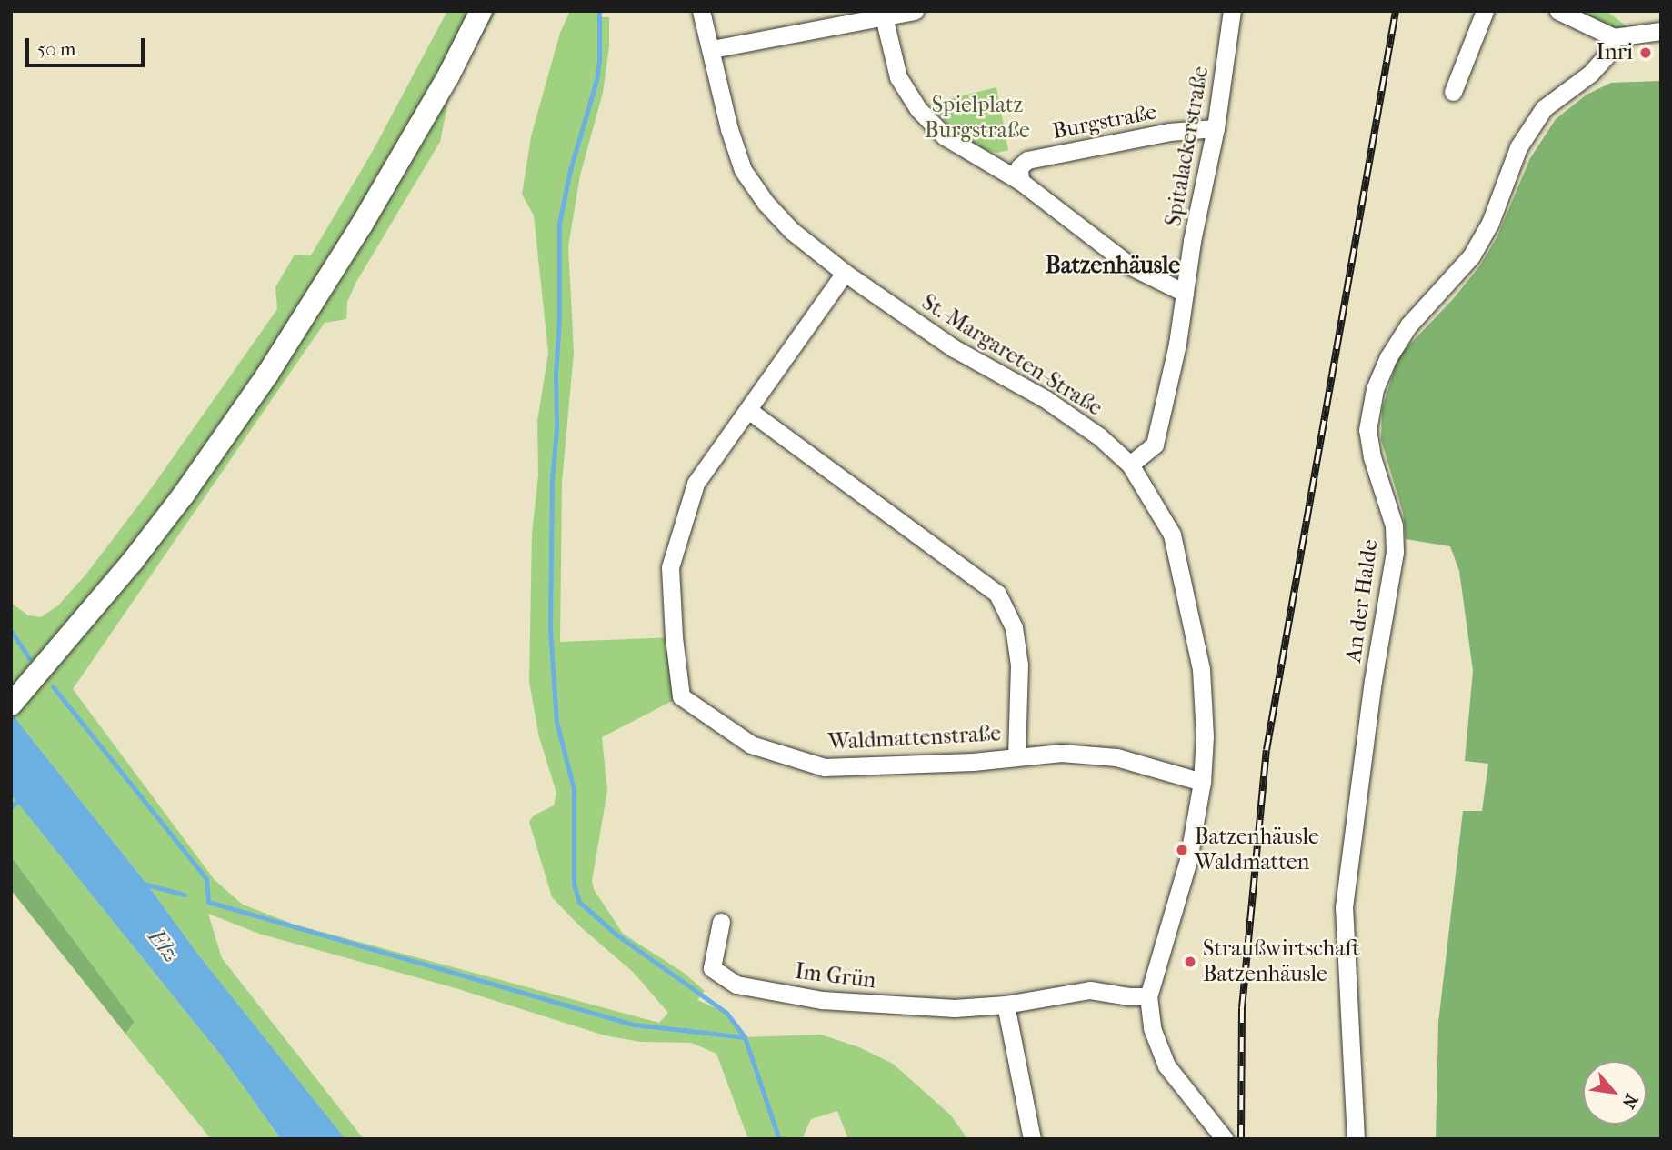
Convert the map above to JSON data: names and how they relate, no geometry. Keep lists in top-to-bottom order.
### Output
{
  "streets": {
    "street": [
      "Burgstraße",
      "Spitalackerstraße",
      "St.-Margareten-Straße",
      "An der Halde",
      "Waldmattenstraße",
      "Im Grün"
    ]
  },
  "crossings": [
    ["Burgstraße", "Spitalackerstraße"],
    ["Spitalackerstraße", "St.-Margareten-Straße"],
    ["St.-Margareten-Straße", "Waldmattenstraße"],
    ["St.-Margareten-Straße", "Im Grün"]
  ],
  "districts": ["Batzenhäusle"],
  "water": ["Elz"],
  "parks": ["Spielplatz Burgstraße"],
  "places": ["Inri", "Batzenhäusle Waldmatten", "Straußwirtschaft Batzenhäusle"],
  "scale_bar": "50 m",
  "north": "bottom right"
}
